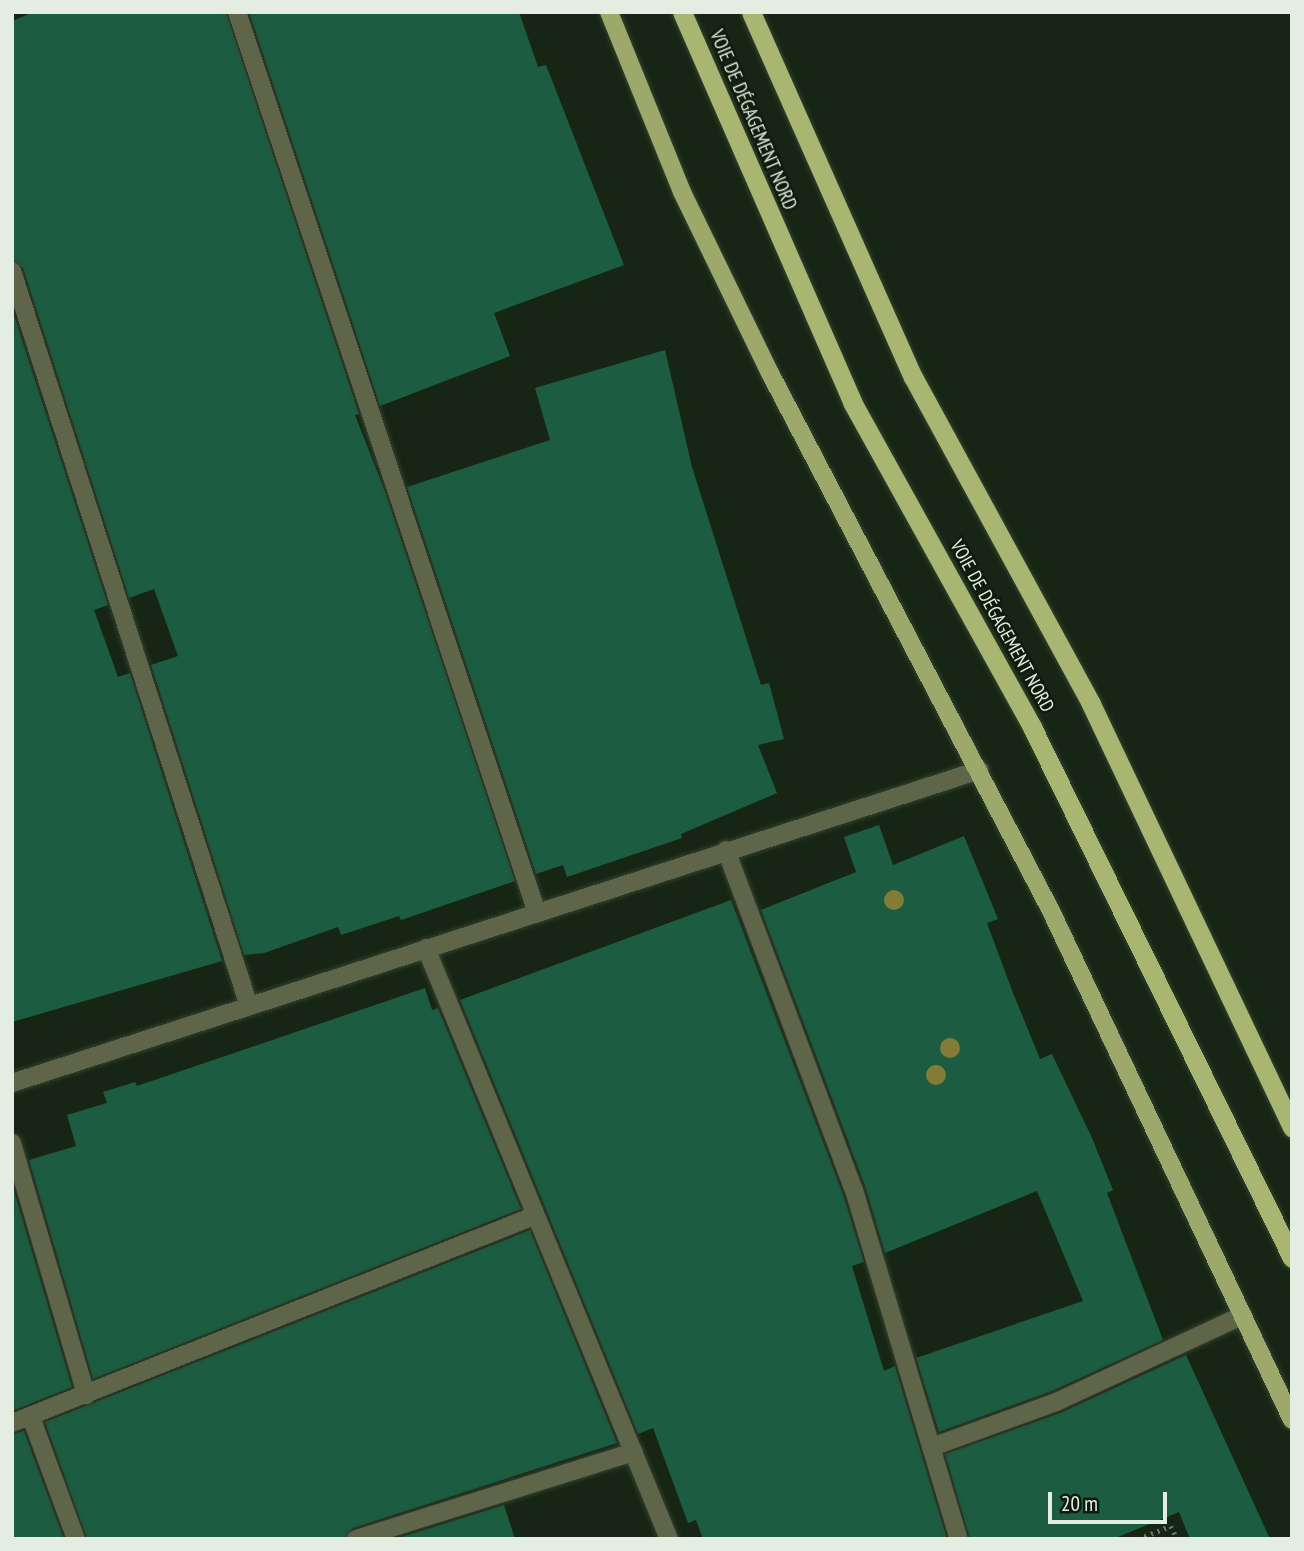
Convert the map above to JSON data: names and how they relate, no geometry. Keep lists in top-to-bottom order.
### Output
{
  "streets": {
    "highway": ["VOIE DE DÉGAGEMENT NORD"]
  },
  "scale_bar": "20 m"
}
